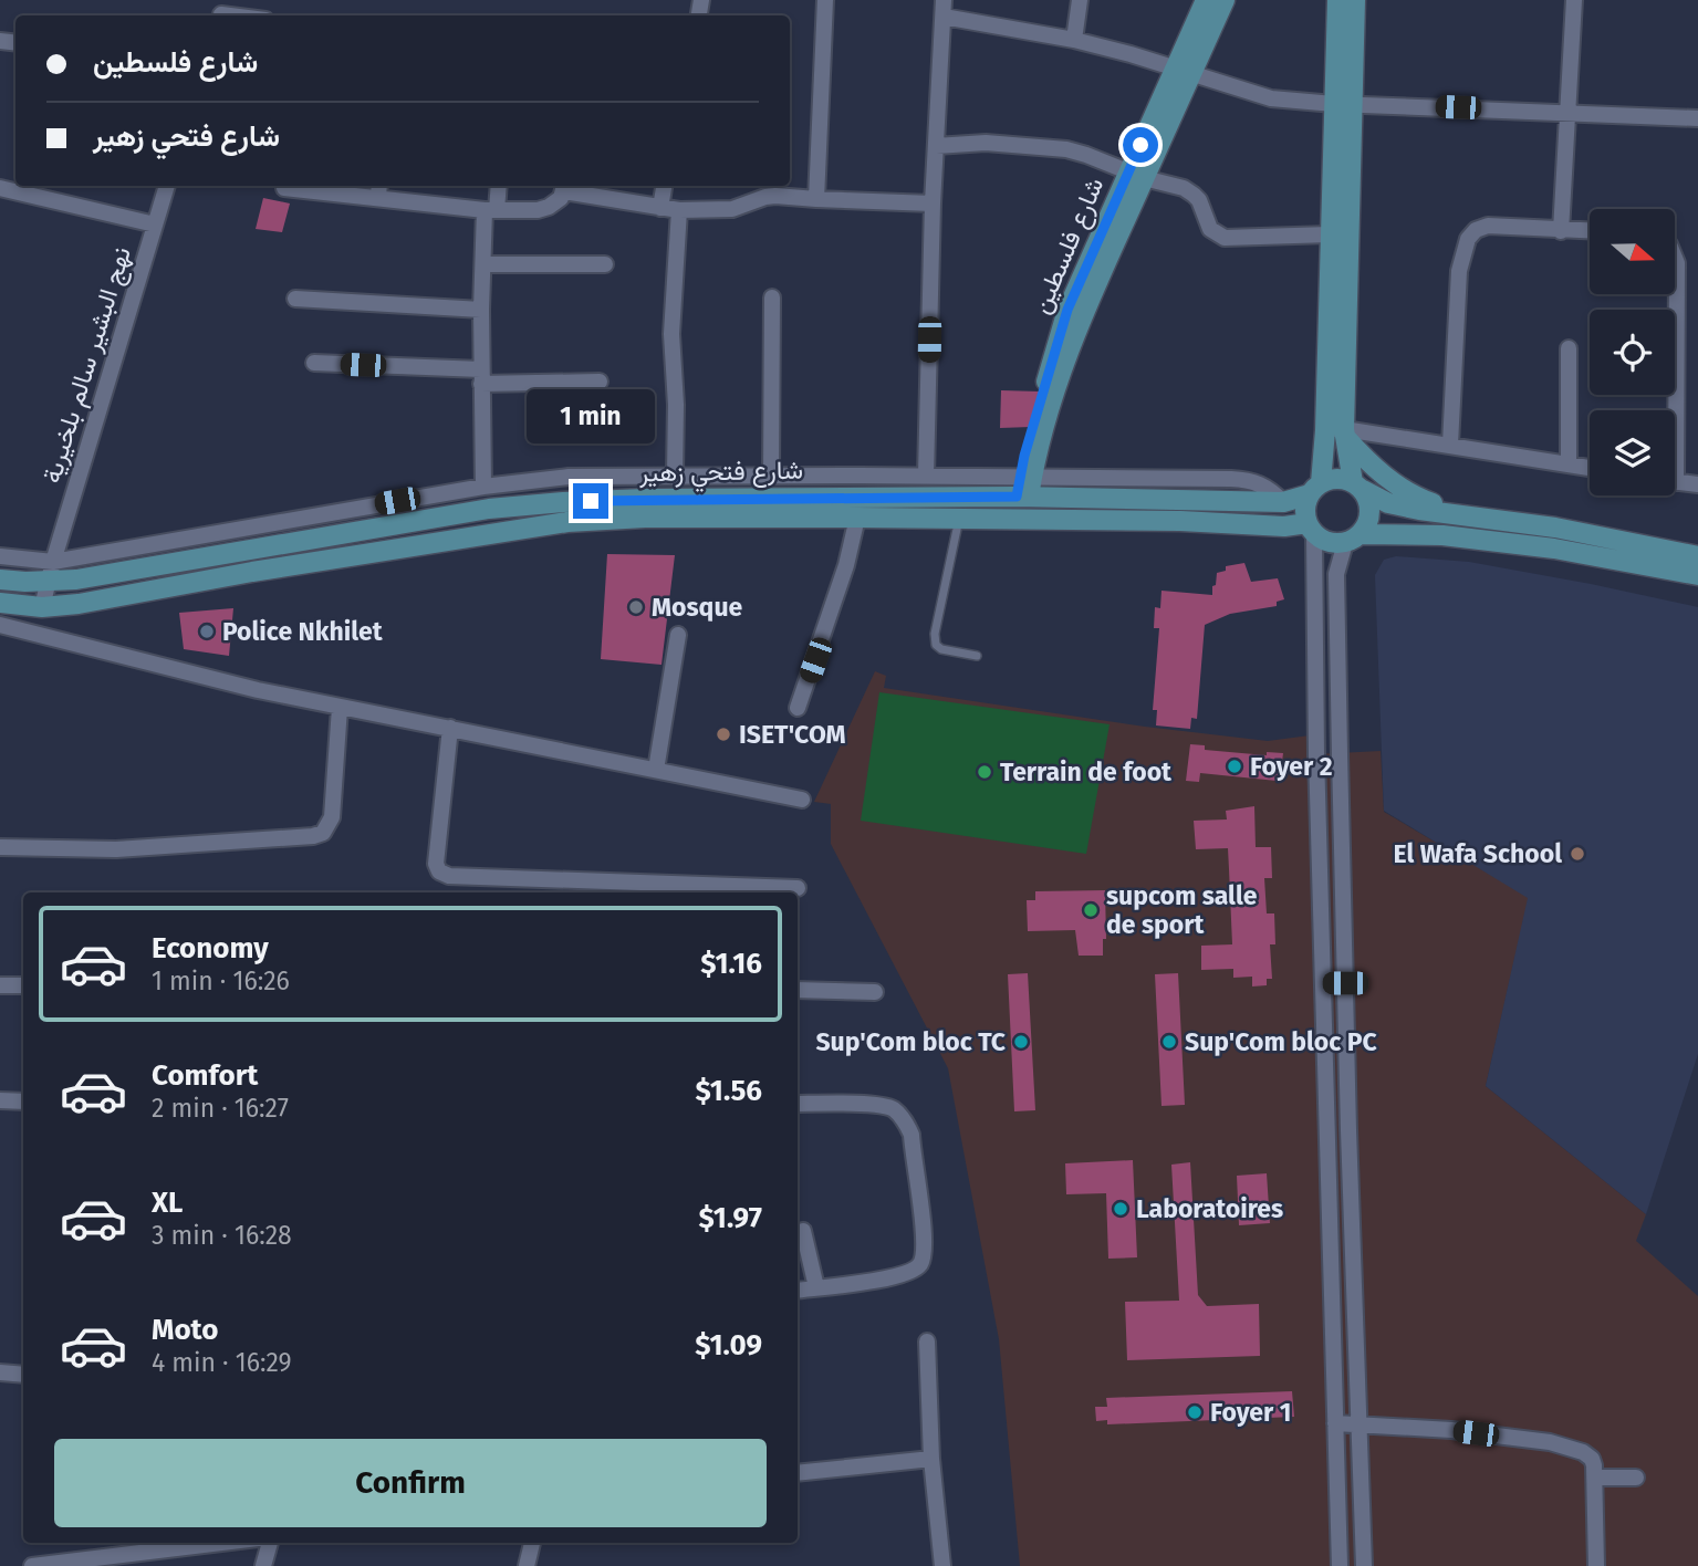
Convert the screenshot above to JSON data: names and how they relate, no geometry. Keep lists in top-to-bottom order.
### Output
{
  "streets": {
    "street": ["شارع فلسطين", "نهج البشير سالم بلخيرية", "شارع فتحي زهير"]
  },
  "crossings": [
    ["شارع فلسطين", "شارع فتحي زهير"],
    ["نهج البشير سالم بلخيرية", "شارع فتحي زهير"]
  ],
  "places": [
    "Mosque",
    "Police Nkhilet",
    "ISET'COM",
    "Foyer 2",
    "Terrain de foot",
    "El Wafa School",
    "supcom salle de sport",
    "Sup'Com bloc TC",
    "Sup'Com bloc PC",
    "Laboratoires",
    "Foyer 1"
  ],
  "north": "right",
  "page": {
    "banner": ["شارع فلسطين", "شارع فتحي زهير"],
    "bubble": "1 min",
    "list": [
      {
        "name": "Economy",
        "note": "1 min · 16:26",
        "value": "$1.16"
      },
      {
        "name": "Comfort",
        "note": "2 min · 16:27",
        "value": "$1.56"
      },
      {
        "name": "XL",
        "note": "3 min · 16:28",
        "value": "$1.97"
      },
      {
        "name": "Moto",
        "note": "4 min · 16:29",
        "value": "$1.09"
      }
    ],
    "buttons": "Confirm"
  }
}
